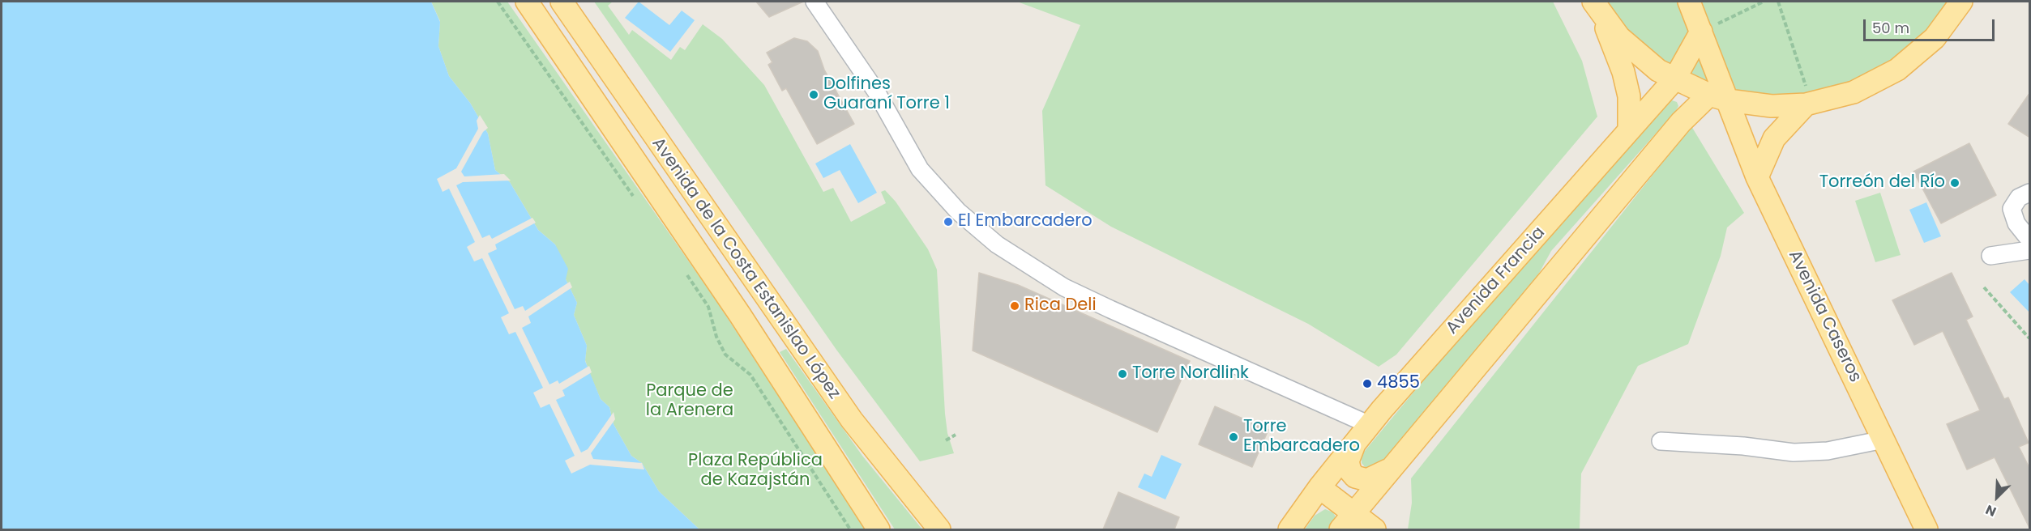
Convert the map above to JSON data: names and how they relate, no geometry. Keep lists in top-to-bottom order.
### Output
{
  "streets": {
    "main road": ["Avenida de la Costa Estanislao López", "Avenida Francia", "Avenida Caseros"]
  },
  "crossings": [
    ["Avenida Francia", "Avenida Caseros"]
  ],
  "parks": ["Parque de la Arenera", "Plaza República de Kazajstán"],
  "places": [
    "Dolfines Guaraní Torre 1",
    "Torreón del Río",
    "El Embarcadero",
    "Rica Deli",
    "Torre Nordlink",
    "4855",
    "Torre Embarcadero"
  ],
  "scale_bar": "50 m",
  "north": "bottom left"
}
